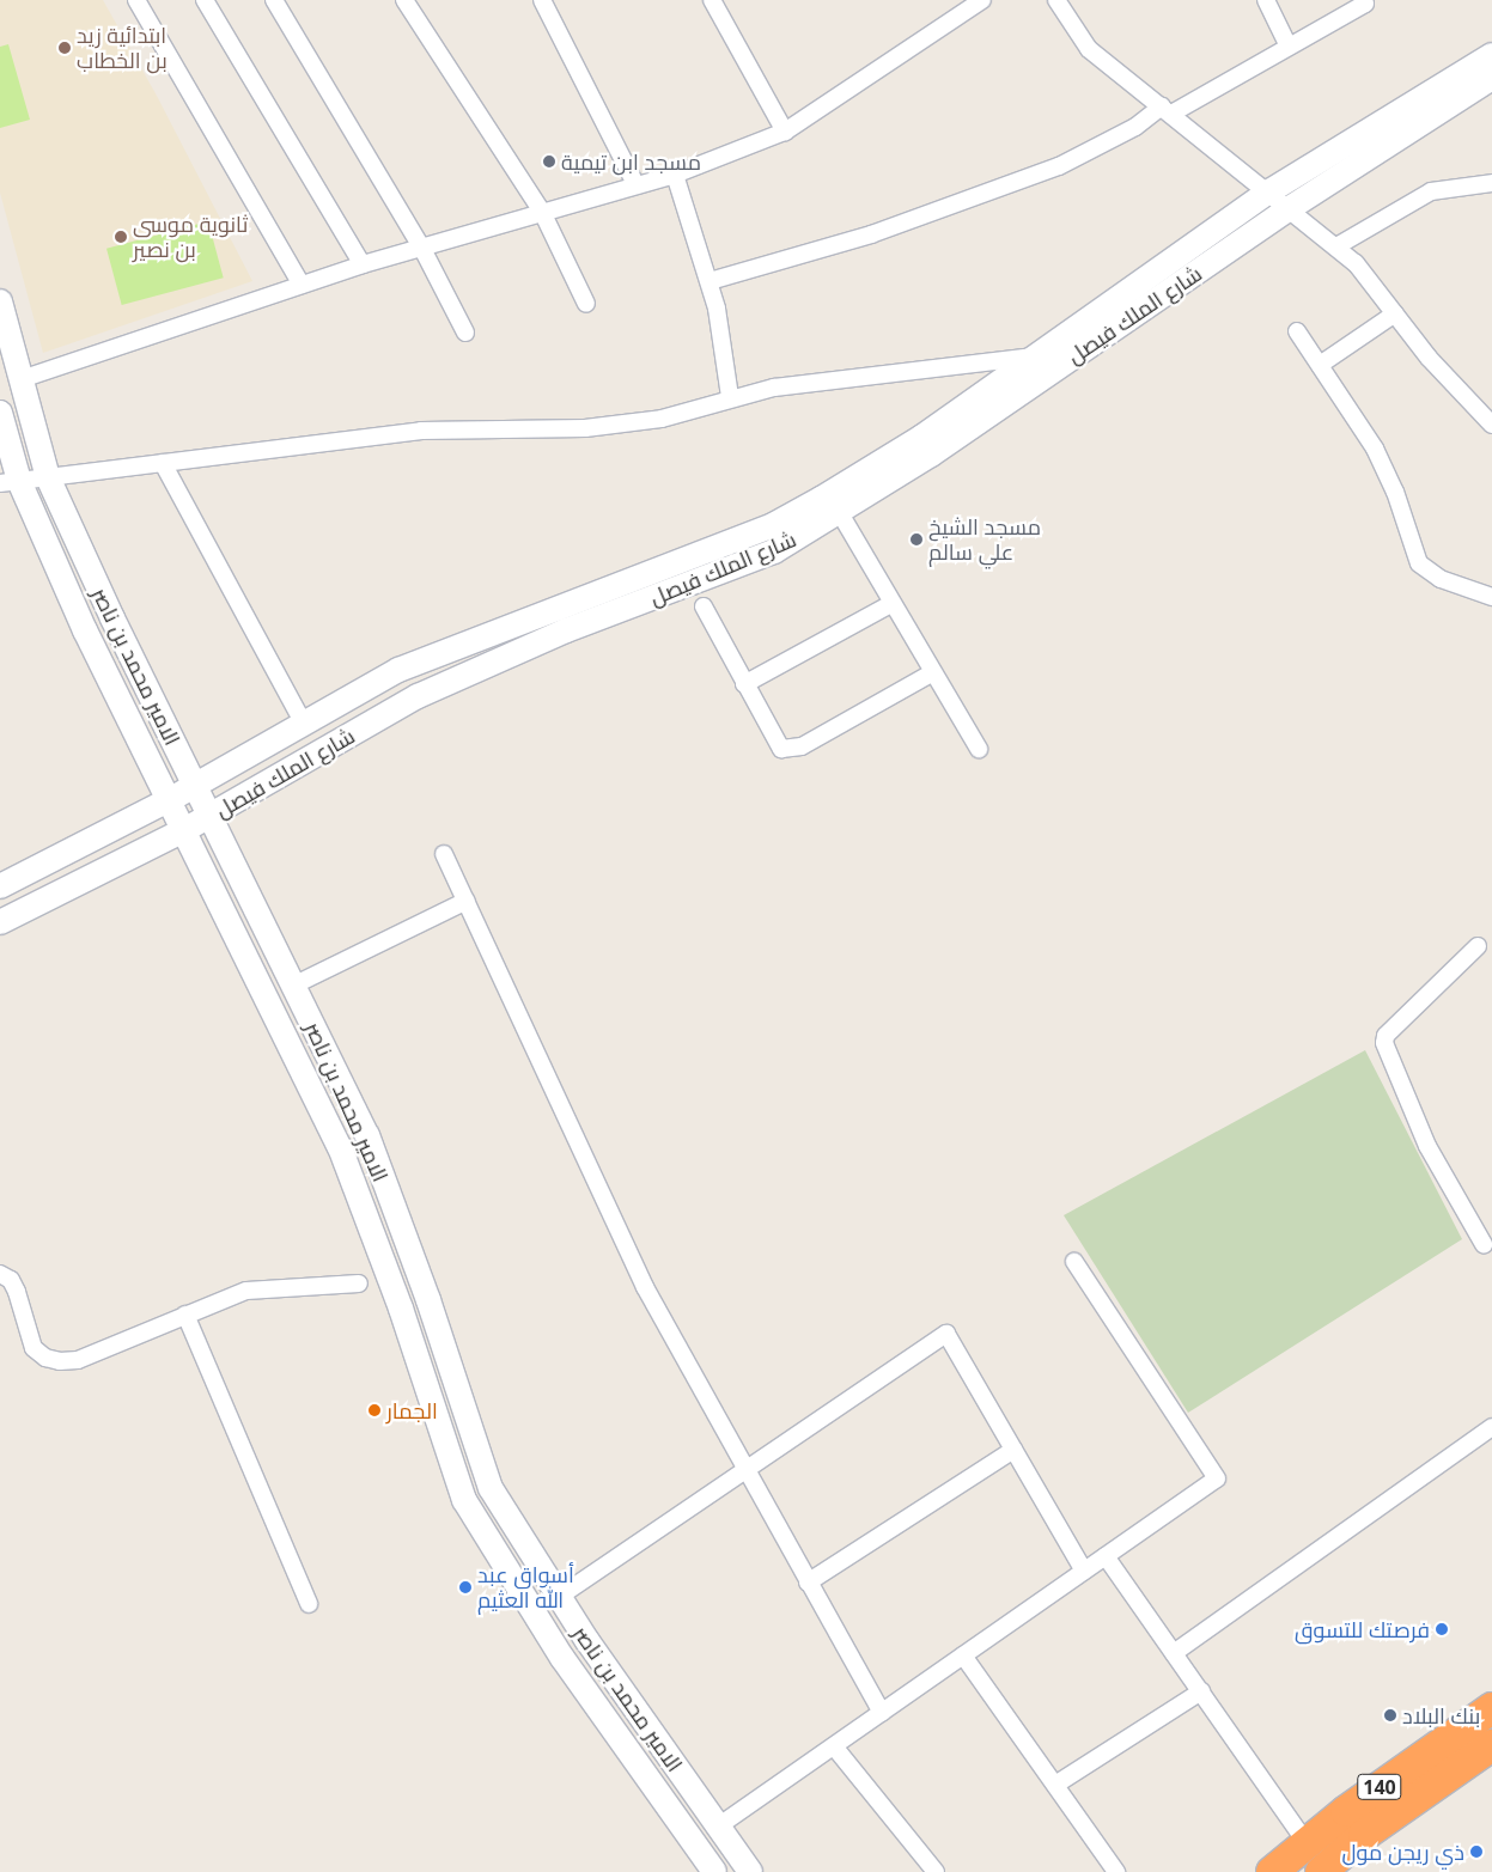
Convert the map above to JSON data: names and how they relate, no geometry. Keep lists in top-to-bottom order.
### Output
{
  "streets": {
    "highway": ["140"],
    "street": ["شارع الملك فيصل", "الامير محمد بن ناصر"]
  },
  "crossings": [
    ["شارع الملك فيصل", "الامير محمد بن ناصر"]
  ],
  "places": [
    "ابتدائية زيد بن الخطاب",
    "مسجد ابن تيمية",
    "ثانوية موسى بن نصير",
    "مسجد الشيخ علي سالم",
    "الجمار",
    "أسواق عبد الله العثيم",
    "فرصتك للتسوق",
    "بنك البلاد",
    "ذي ريجن مول"
  ]
}
